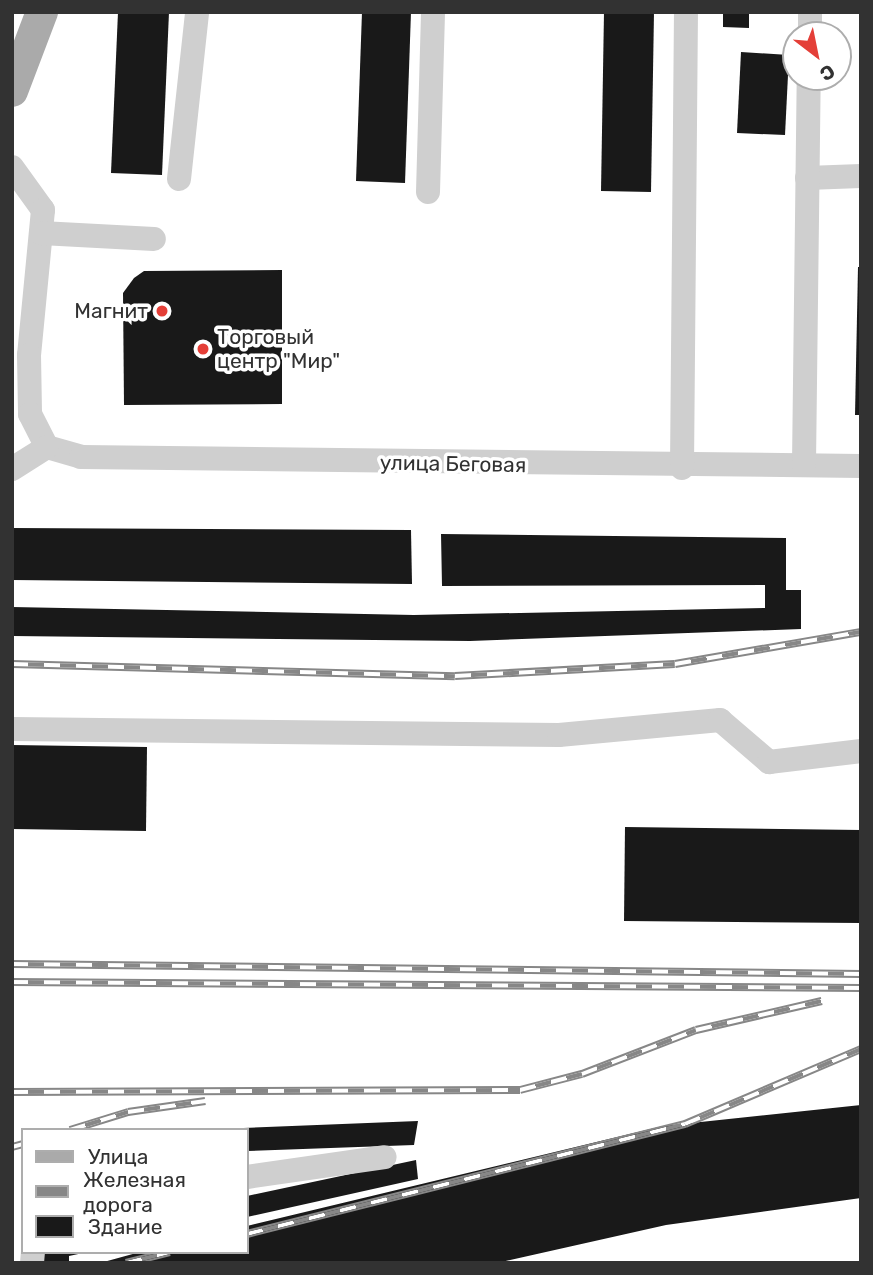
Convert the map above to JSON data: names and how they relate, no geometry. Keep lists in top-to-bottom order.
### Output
{
  "streets": {
    "street": ["улица Беговая"]
  },
  "places": ["Магнит", "Торговый центр \"Мир\""],
  "legend": ["Улица", "Железная дорога", "Здание"],
  "north": "bottom right"
}
